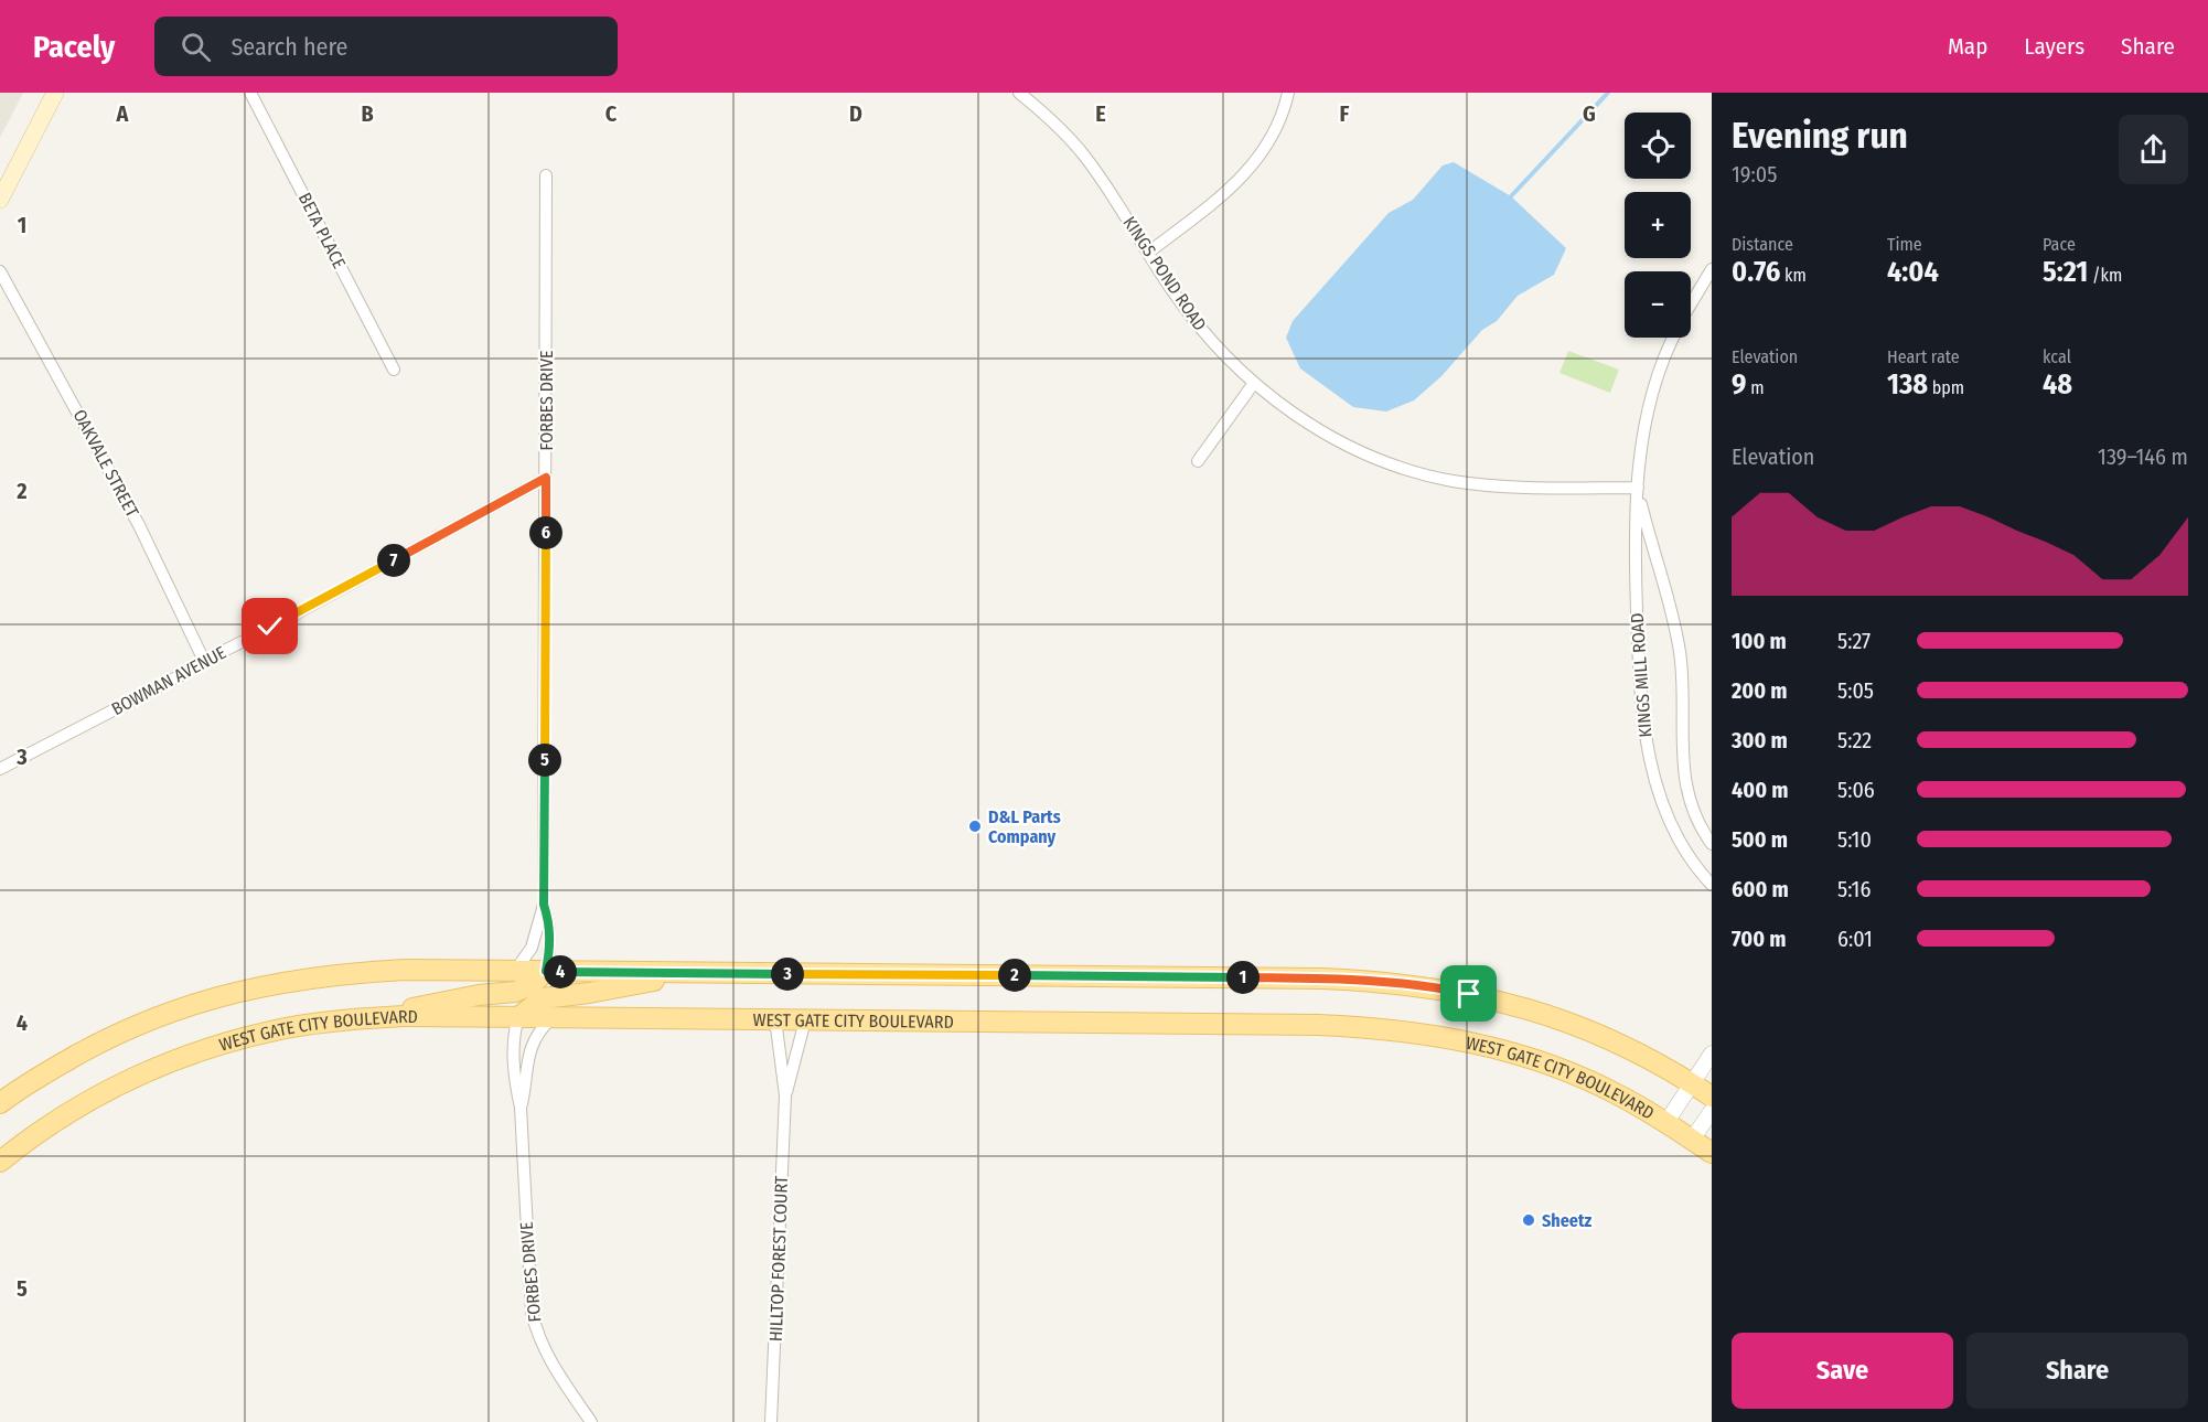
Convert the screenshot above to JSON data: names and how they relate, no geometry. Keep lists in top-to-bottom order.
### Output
{
  "streets": {
    "main road": ["WEST GATE CITY BOULEVARD"],
    "street": [
      "BETA PLACE",
      "KINGS POND ROAD",
      "FORBES DRIVE",
      "OAKVALE STREET",
      "KINGS MILL ROAD",
      "BOWMAN AVENUE",
      "HILLTOP FOREST COURT"
    ]
  },
  "crossings": [
    ["KINGS POND ROAD", "KINGS MILL ROAD"],
    ["FORBES DRIVE", "BOWMAN AVENUE"],
    ["FORBES DRIVE", "WEST GATE CITY BOULEVARD"],
    ["OAKVALE STREET", "BOWMAN AVENUE"],
    ["WEST GATE CITY BOULEVARD", "HILLTOP FOREST COURT"]
  ],
  "places": ["D&L Parts Company", "Sheetz"],
  "page": {
    "header": "Pacely",
    "search": "Search here",
    "nav": ["Map", "Layers", "Share"],
    "heading": ["Evening run", "19:05"],
    "map_buttons": ["+", "−"],
    "stats": [
      ["Distance", "0.76 km"],
      ["Time", "4:04"],
      ["Pace", "5:21 /km"],
      ["Elevation", "9 m"],
      ["Heart rate", "138 bpm"],
      ["kcal", "48"]
    ],
    "chart": ["Elevation", "139–146 m"],
    "pins": [
      "6",
      "7",
      "5",
      "4",
      "3",
      "2",
      "1"
    ],
    "list": [
      {
        "name": "100 m",
        "note": "5:27"
      },
      {
        "name": "200 m",
        "note": "5:05"
      },
      {
        "name": "300 m",
        "note": "5:22"
      },
      {
        "name": "400 m",
        "note": "5:06"
      },
      {
        "name": "500 m",
        "note": "5:10"
      },
      {
        "name": "600 m",
        "note": "5:16"
      },
      {
        "name": "700 m",
        "note": "6:01"
      }
    ],
    "buttons": ["Save", "Share"]
  },
  "grid": {
    "columns": [
      "A",
      "B",
      "C",
      "D",
      "E",
      "F",
      "G"
    ],
    "rows": [
      "1",
      "2",
      "3",
      "4",
      "5"
    ]
  }
}
